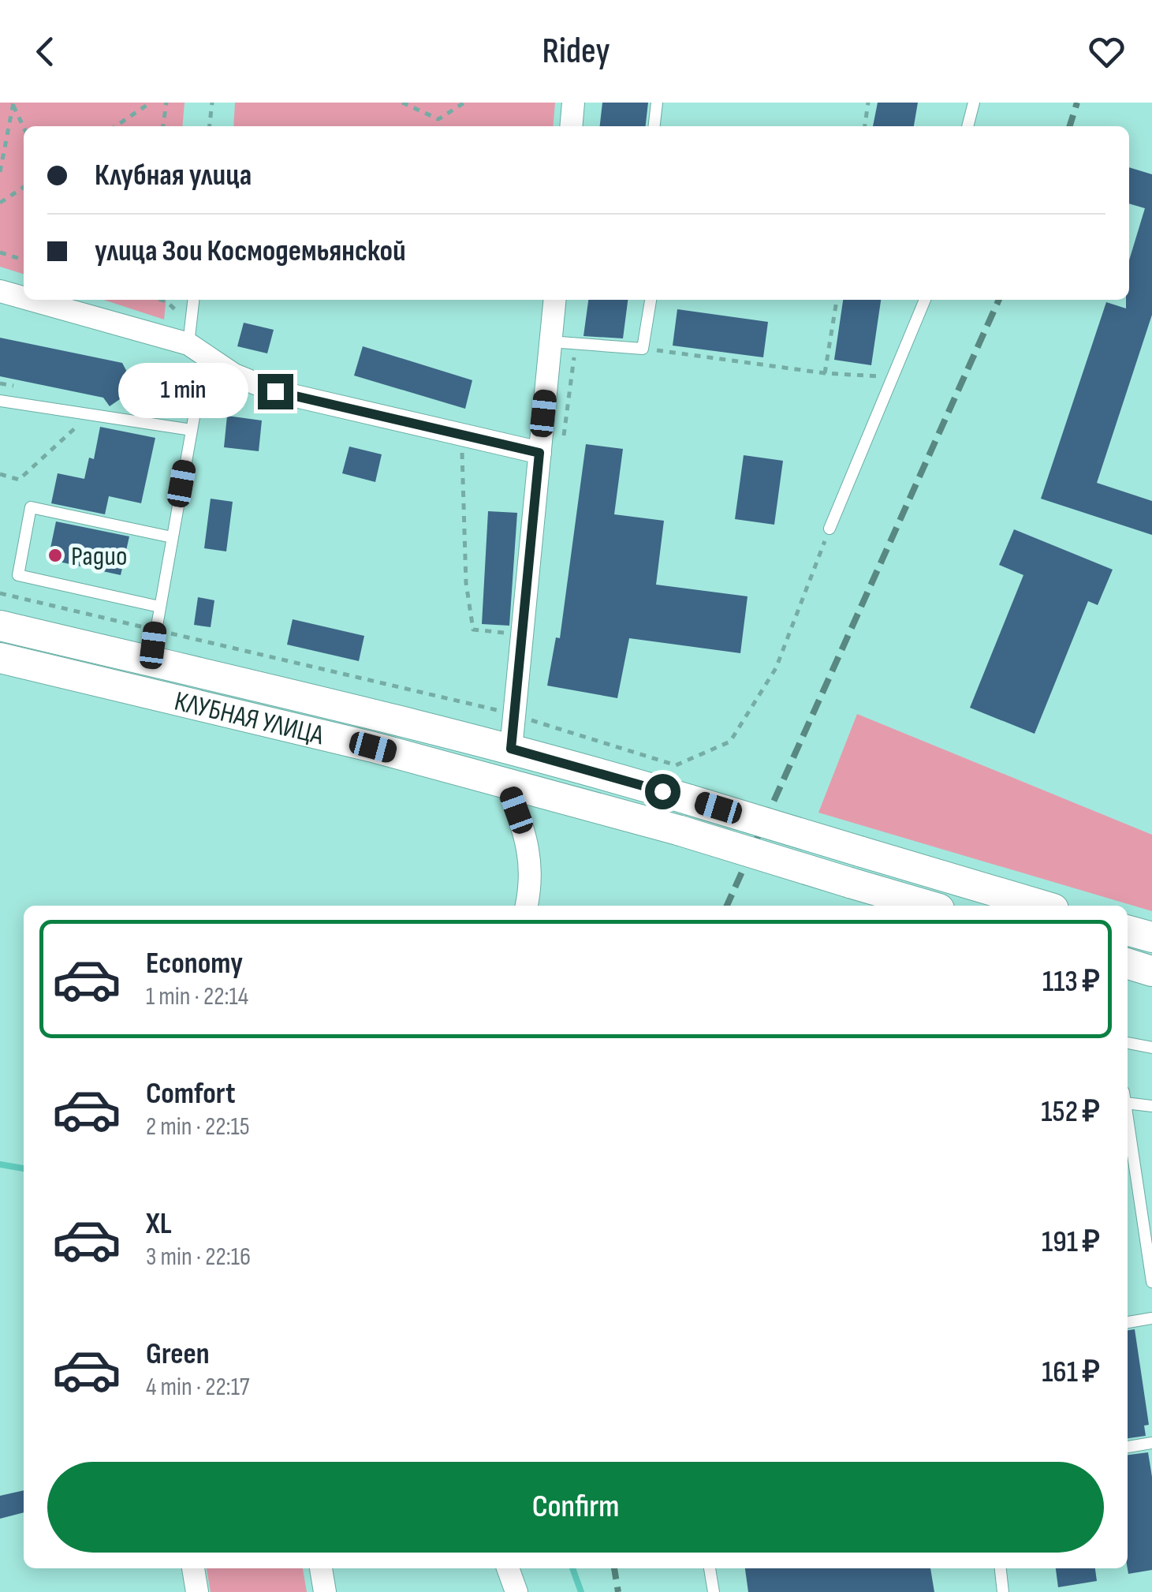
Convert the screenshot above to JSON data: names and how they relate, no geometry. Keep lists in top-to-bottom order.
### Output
{
  "streets": {
    "main road": ["КЛУБНАЯ УЛИЦА"]
  },
  "places": ["Радио"],
  "page": {
    "header": "Ridey",
    "banner": ["Клубная улица", "улица Зои Космодемьянской"],
    "bubble": "1 min",
    "list": [
      {
        "name": "Economy",
        "note": "1 min · 22:14",
        "value": "113 ₽"
      },
      {
        "name": "Comfort",
        "note": "2 min · 22:15",
        "value": "152 ₽"
      },
      {
        "name": "XL",
        "note": "3 min · 22:16",
        "value": "191 ₽"
      },
      {
        "name": "Green",
        "note": "4 min · 22:17",
        "value": "161 ₽"
      }
    ],
    "buttons": "Confirm"
  }
}
